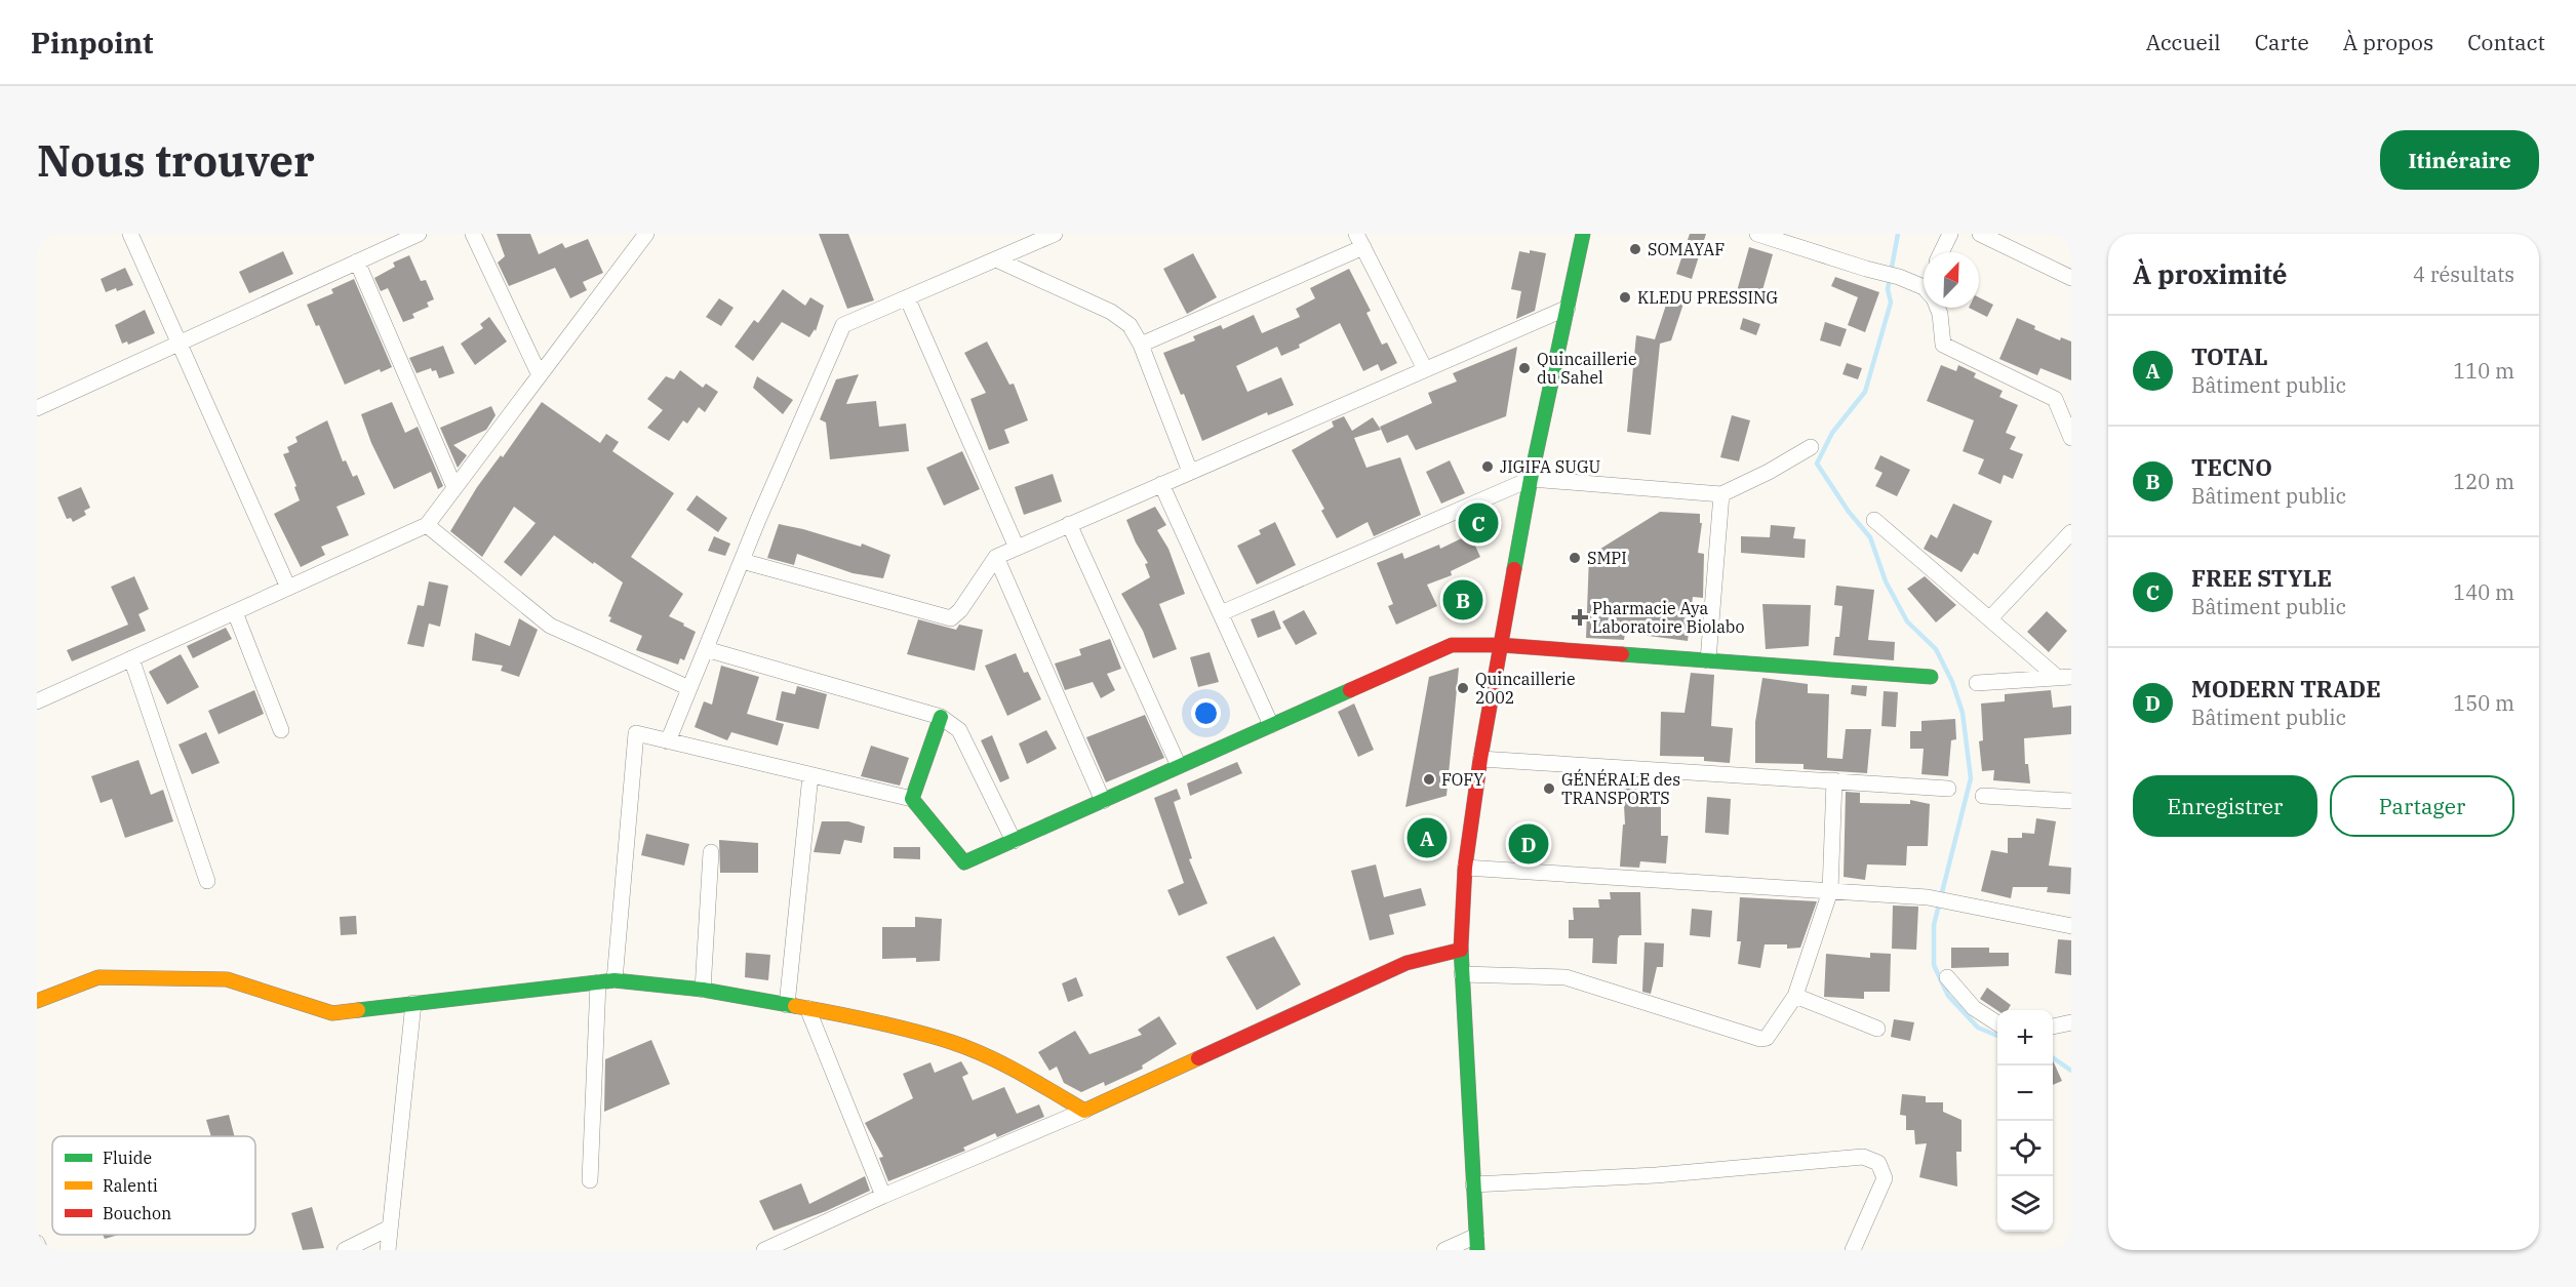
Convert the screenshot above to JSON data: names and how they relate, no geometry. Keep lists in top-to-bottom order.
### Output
{
  "places": {
    "other": [
      "SOMAYAF",
      "KLEDU PRESSING",
      "Quincaillerie du Sahel",
      "JIGIFA SUGU",
      "SMPI",
      "Quincaillerie 2002",
      "FOFY",
      "GÉNÉRALE des TRANSPORTS"
    ],
    "health": ["Pharmacie Aya Laboratoire Biolabo"]
  },
  "legend": ["Fluide", "Ralenti", "Bouchon"],
  "north": "top right",
  "page": {
    "header": "Pinpoint",
    "nav": [
      "Accueil",
      "Carte",
      "À propos",
      "Contact"
    ],
    "buttons": [
      "Itinéraire",
      ["Enregistrer", "Partager"]
    ],
    "title": "Nous trouver",
    "heading": ["À proximité", "4 résultats"],
    "list": [
      {
        "mark": "A",
        "name": "TOTAL",
        "note": "Bâtiment public",
        "value": "110 m"
      },
      {
        "mark": "B",
        "name": "TECNO",
        "note": "Bâtiment public",
        "value": "120 m"
      },
      {
        "mark": "C",
        "name": "FREE STYLE",
        "note": "Bâtiment public",
        "value": "140 m"
      },
      {
        "mark": "D",
        "name": "MODERN TRADE",
        "note": "Bâtiment public",
        "value": "150 m"
      }
    ],
    "pins": [
      "C",
      "B",
      "A",
      "D"
    ],
    "map_buttons": ["+", "−"]
  }
}
